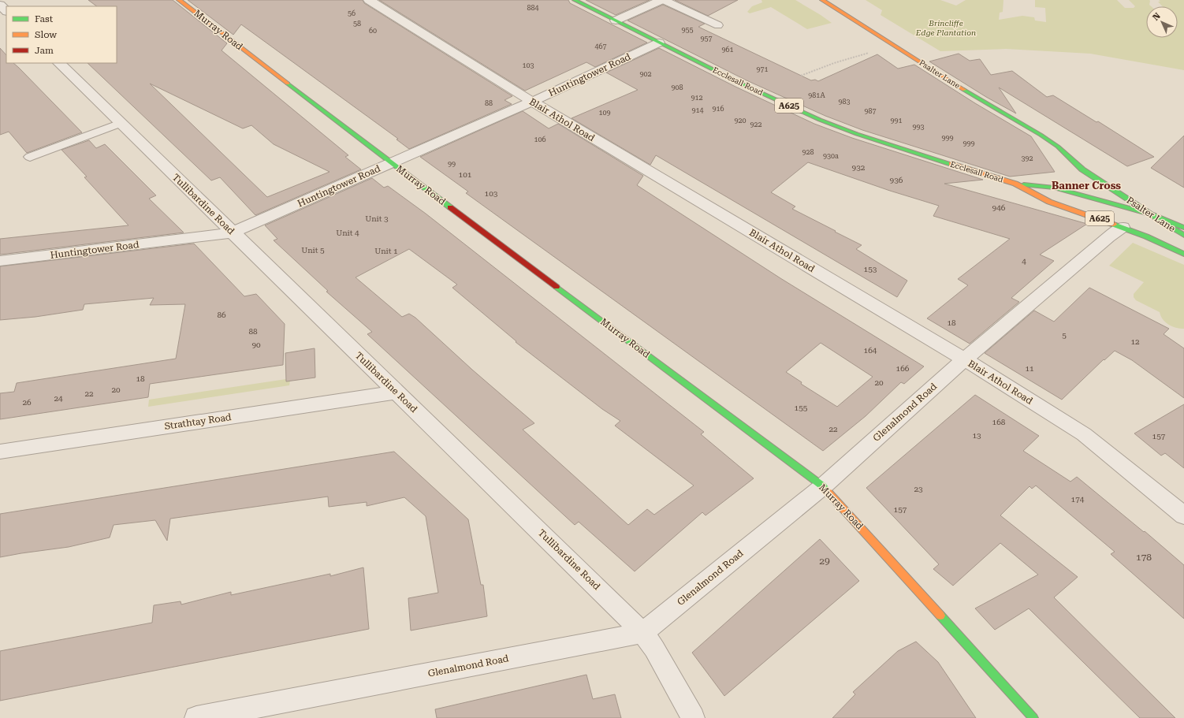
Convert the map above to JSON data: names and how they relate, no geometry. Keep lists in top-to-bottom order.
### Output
{
  "streets": {
    "street": [
      "Murray Road",
      "Psalter Lane",
      "Huntingtower Road",
      "Ecclesall Road",
      "A625",
      "Blair Athol Road",
      "Tullibardine Road",
      "Glenalmond Road",
      "Strathtay Road"
    ]
  },
  "crossings": [
    ["Murray Road", "Huntingtower Road"],
    ["Murray Road", "Glenalmond Road"],
    ["Psalter Lane", "Ecclesall Road"],
    ["Huntingtower Road", "Ecclesall Road"],
    ["Huntingtower Road", "Blair Athol Road"],
    ["Huntingtower Road", "Tullibardine Road"],
    ["Ecclesall Road", "Glenalmond Road"],
    ["Blair Athol Road", "Glenalmond Road"],
    ["Tullibardine Road", "Glenalmond Road"],
    ["Tullibardine Road", "Strathtay Road"]
  ],
  "districts": ["Banner Cross"],
  "parks": ["Brincliffe Edge Plantation"],
  "house_numbers": [
    "884",
    "56",
    "58",
    "955",
    "60",
    "957",
    "467",
    "961",
    "103",
    "971",
    "902",
    "908",
    "981A",
    "912",
    "983",
    "88",
    "916",
    "914",
    "987",
    "109",
    "920",
    "991",
    "922",
    "993",
    "999",
    "106",
    "999",
    "928",
    "930a",
    "392",
    "99",
    "932",
    "101",
    "936",
    "103",
    "946",
    "Unit 3",
    "Unit 4",
    "Unit 5",
    "Unit 1",
    "4",
    "153",
    "86",
    "18",
    "88",
    "5",
    "12",
    "90",
    "164",
    "166",
    "11",
    "18",
    "20",
    "20",
    "22",
    "24",
    "26",
    "155",
    "168",
    "22",
    "13",
    "157",
    "23",
    "174",
    "157",
    "178",
    "29"
  ],
  "legend": ["Fast", "Slow", "Jam"],
  "north": "top left"
}
